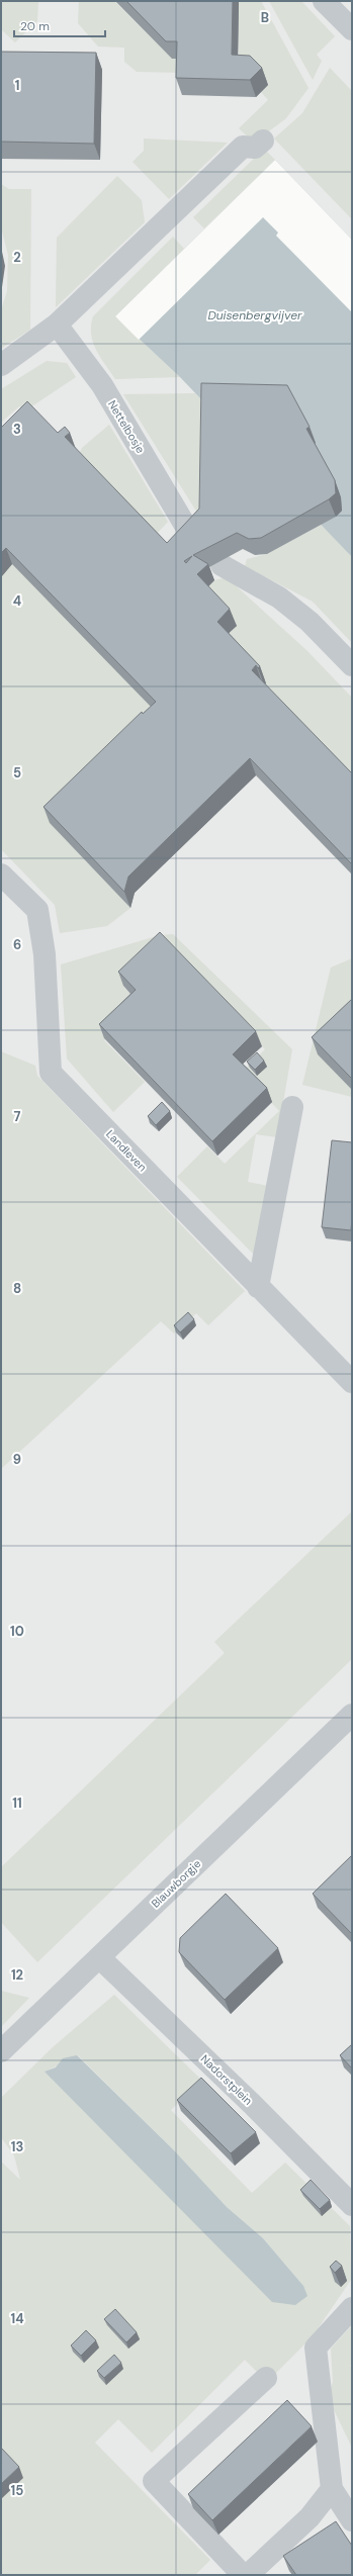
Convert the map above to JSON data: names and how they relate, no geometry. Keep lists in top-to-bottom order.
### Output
{
  "streets": {
    "street": [
      "Nettelbosje",
      "Landleven",
      "Blauwborgje",
      "Nadorstplein"
    ]
  },
  "crossings": [
    ["Blauwborgje", "Nadorstplein"]
  ],
  "water": ["Duisenbergvijver"],
  "scale_bar": "20 m",
  "grid": {
    "columns": ["B"],
    "rows": [
      "1",
      "2",
      "3",
      "4",
      "5",
      "6",
      "7",
      "8",
      "9",
      "10",
      "11",
      "12",
      "13",
      "14",
      "15"
    ]
  }
}
